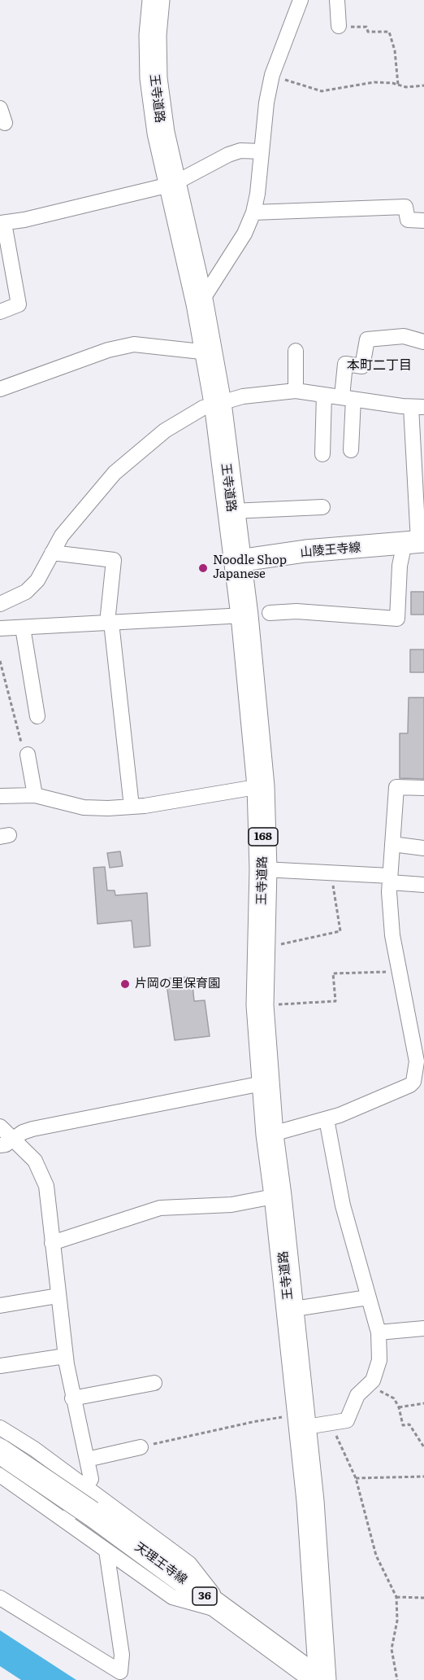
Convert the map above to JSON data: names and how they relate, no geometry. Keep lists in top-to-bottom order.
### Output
{
  "streets": {
    "highway": ["王寺道路", "168"],
    "main road": ["山陵王寺線", "天理王寺線", "36"]
  },
  "crossings": [
    ["王寺道路", "山陵王寺線"],
    ["王寺道路", "天理王寺線"]
  ],
  "districts": ["本町二丁目"],
  "places": ["Noodle Shop Japanese", "片岡の里保育園"]
}
